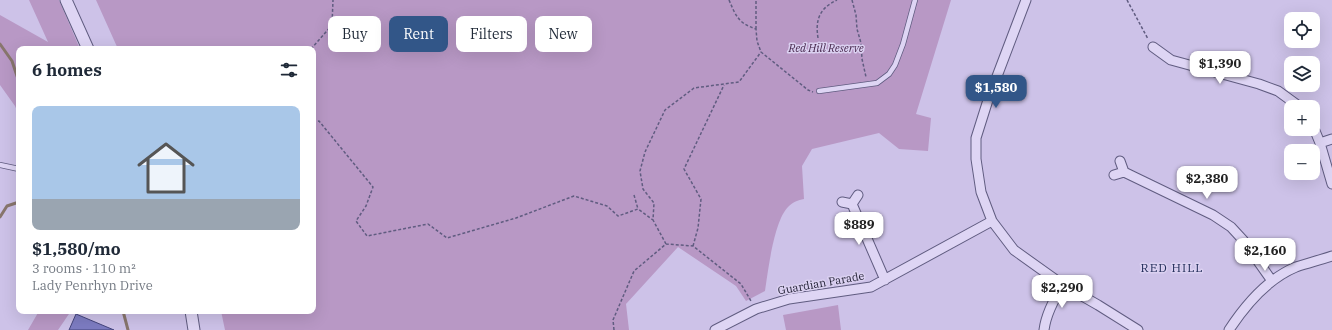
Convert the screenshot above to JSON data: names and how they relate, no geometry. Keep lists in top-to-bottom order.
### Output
{
  "streets": {
    "street": ["Guardian Parade"]
  },
  "districts": ["RED HILL"],
  "parks": ["Red Hill Reserve"],
  "page": {
    "map_buttons": ["+", "−"],
    "chip": [
      "Buy",
      "Rent",
      "Filters",
      "New"
    ],
    "heading": "6 homes",
    "price": [
      "$1,390",
      "$1,580",
      "$2,380",
      "$889",
      "$2,160",
      "$2,290"
    ],
    "list": [
      {
        "name": "$1,580/mo",
        "note": "3 rooms · 110 m² · Lady Penrhyn Drive"
      }
    ]
  }
}
